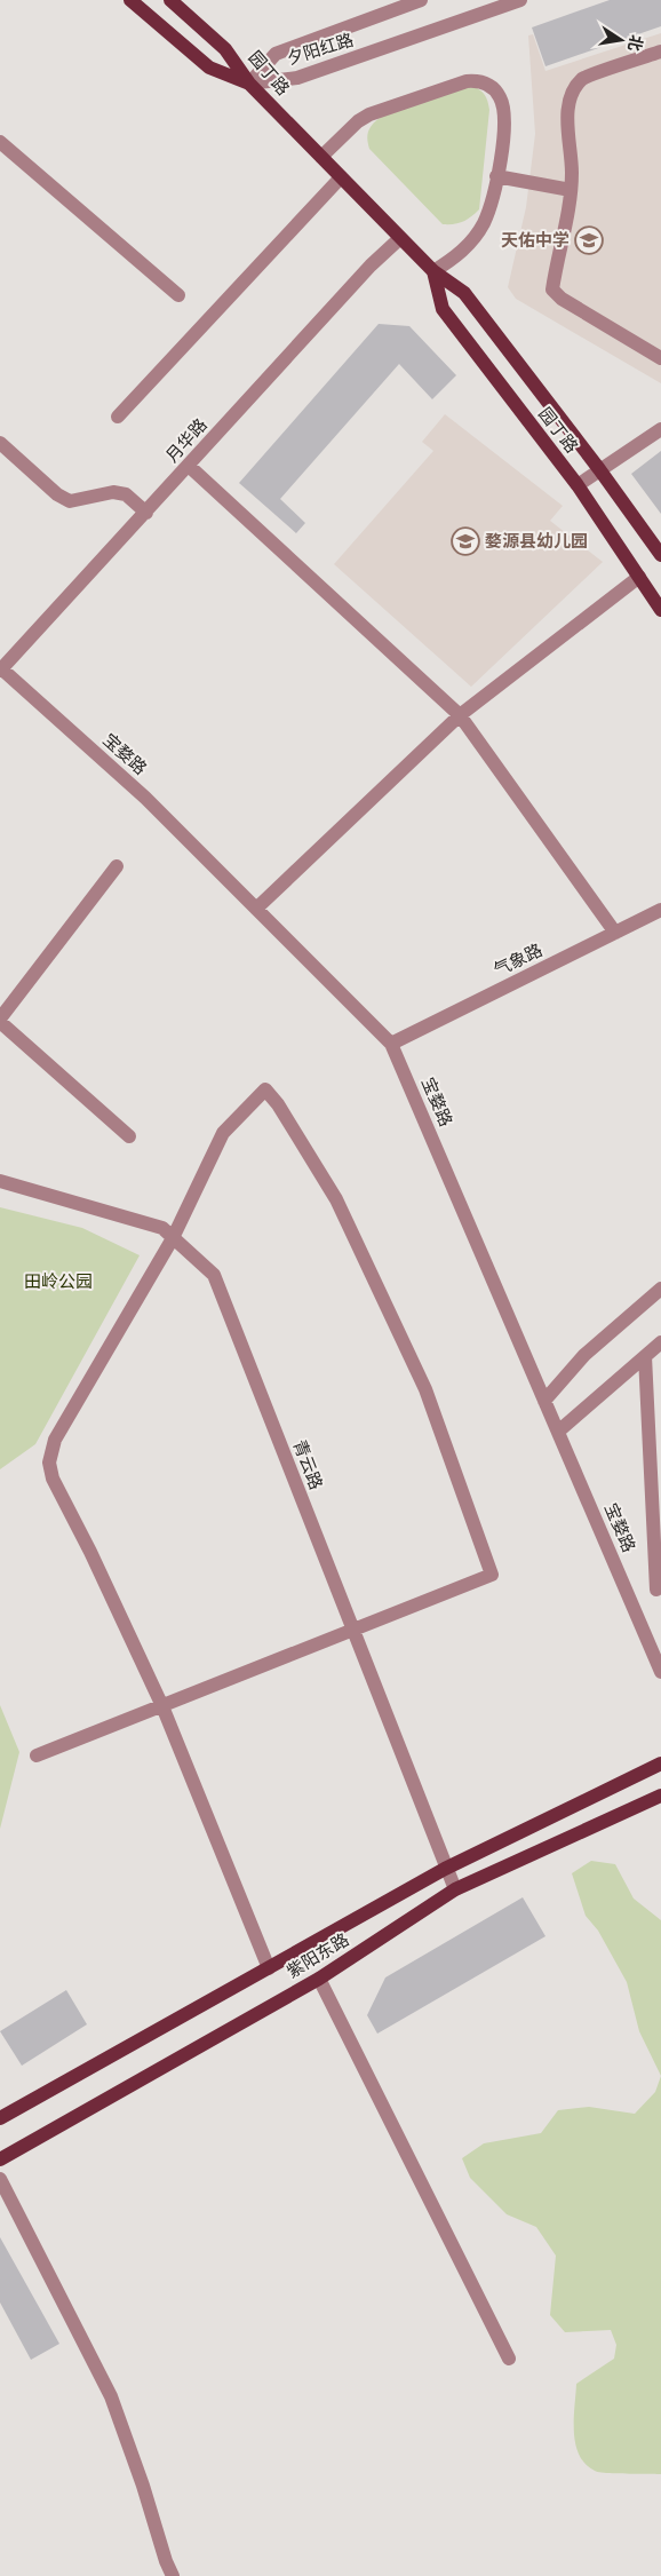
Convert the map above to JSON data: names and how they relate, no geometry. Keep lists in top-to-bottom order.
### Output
{
  "streets": {
    "main road": ["园丁路", "紫阳东路"],
    "street": [
      "夕阳红路",
      "月华路",
      "宝婺路",
      "气象路",
      "青云路"
    ]
  },
  "crossings": [
    ["夕阳红路", "园丁路"],
    ["园丁路", "月华路"],
    ["月华路", "宝婺路"],
    ["宝婺路", "气象路"],
    ["青云路", "紫阳东路"]
  ],
  "parks": ["田岭公园"],
  "places": {
    "school or university": ["天佑中学", "婺源县幼儿园"]
  },
  "north": "right"
}
